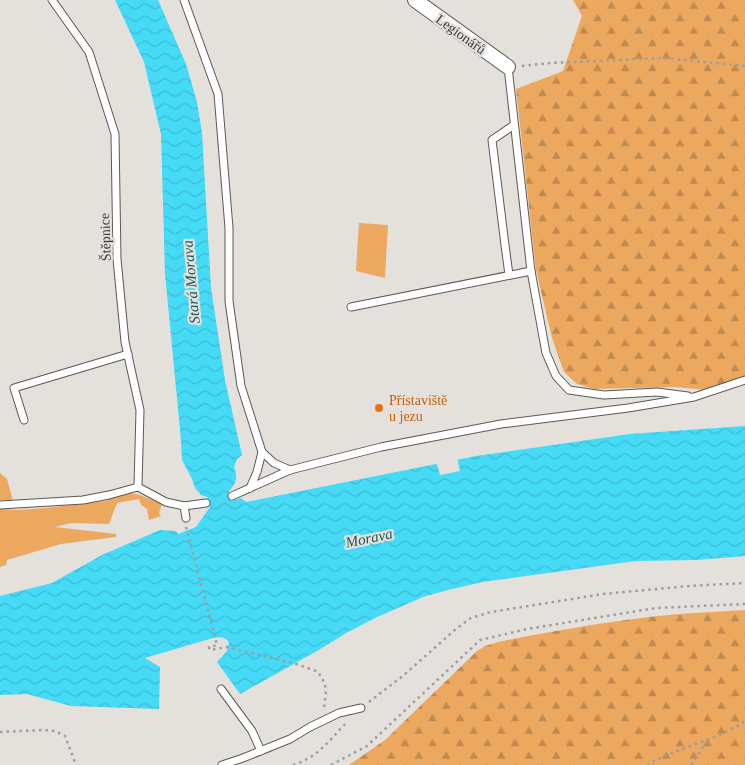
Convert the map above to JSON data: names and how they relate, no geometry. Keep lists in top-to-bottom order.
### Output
{
  "streets": {
    "street": ["Legionářů"],
    "lane": ["Štěpnice"]
  },
  "water": ["Stará Morava", "Morava"],
  "places": ["Přístaviště u jezu"]
}
